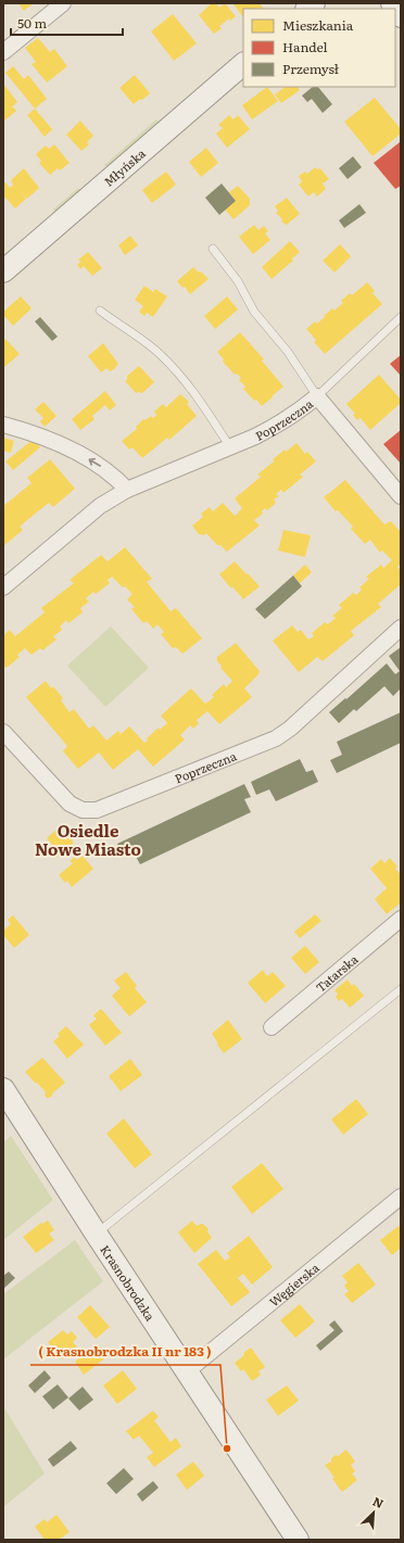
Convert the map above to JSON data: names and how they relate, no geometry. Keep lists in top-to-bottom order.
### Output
{
  "streets": {
    "street": [
      "Młyńska",
      "Poprzeczna",
      "Tatarska",
      "Krasnobrodzka",
      "Węgierska"
    ]
  },
  "crossings": [
    ["Krasnobrodzka", "Węgierska"]
  ],
  "districts": ["Osiedle Nowe Miasto"],
  "places": ["( Krasnobrodzka II nr 183 )"],
  "legend": ["Mieszkania", "Handel", "Przemysł"],
  "scale_bar": "50 m",
  "north": "top right"
}
